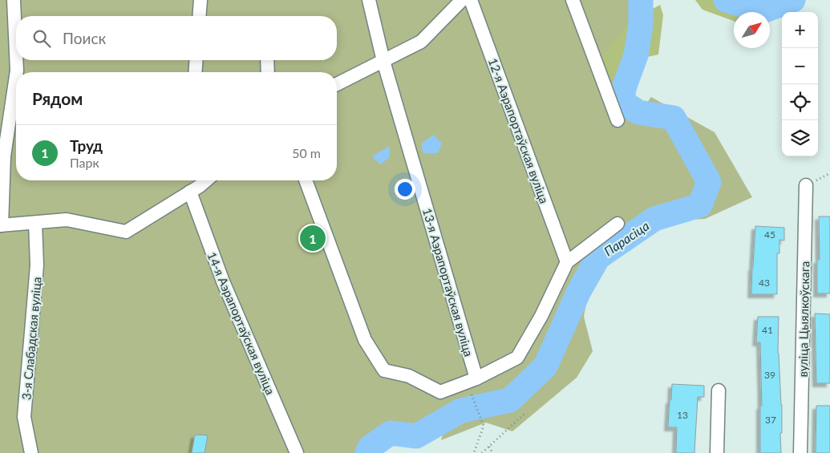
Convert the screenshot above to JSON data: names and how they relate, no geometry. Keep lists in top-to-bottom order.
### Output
{
  "streets": {
    "street": [
      "12-я Аэрапортаўская вуліца",
      "13-я Аэрапортаўская вуліца",
      "вуліца Цыялкоўскага",
      "14-я Аэрапортаўская вуліца",
      "3-я Слабадская вуліца"
    ]
  },
  "water": ["Парасіца"],
  "house_numbers": [
    "45",
    "43",
    "41",
    "39",
    "13",
    "37"
  ],
  "north": "top right",
  "page": {
    "map_buttons": ["+", "−"],
    "search": "Поиск",
    "heading": "Рядом",
    "list": [
      {
        "mark": "1",
        "name": "Труд",
        "note": "Парк",
        "value": "50 m"
      }
    ],
    "pins": "1"
  }
}
